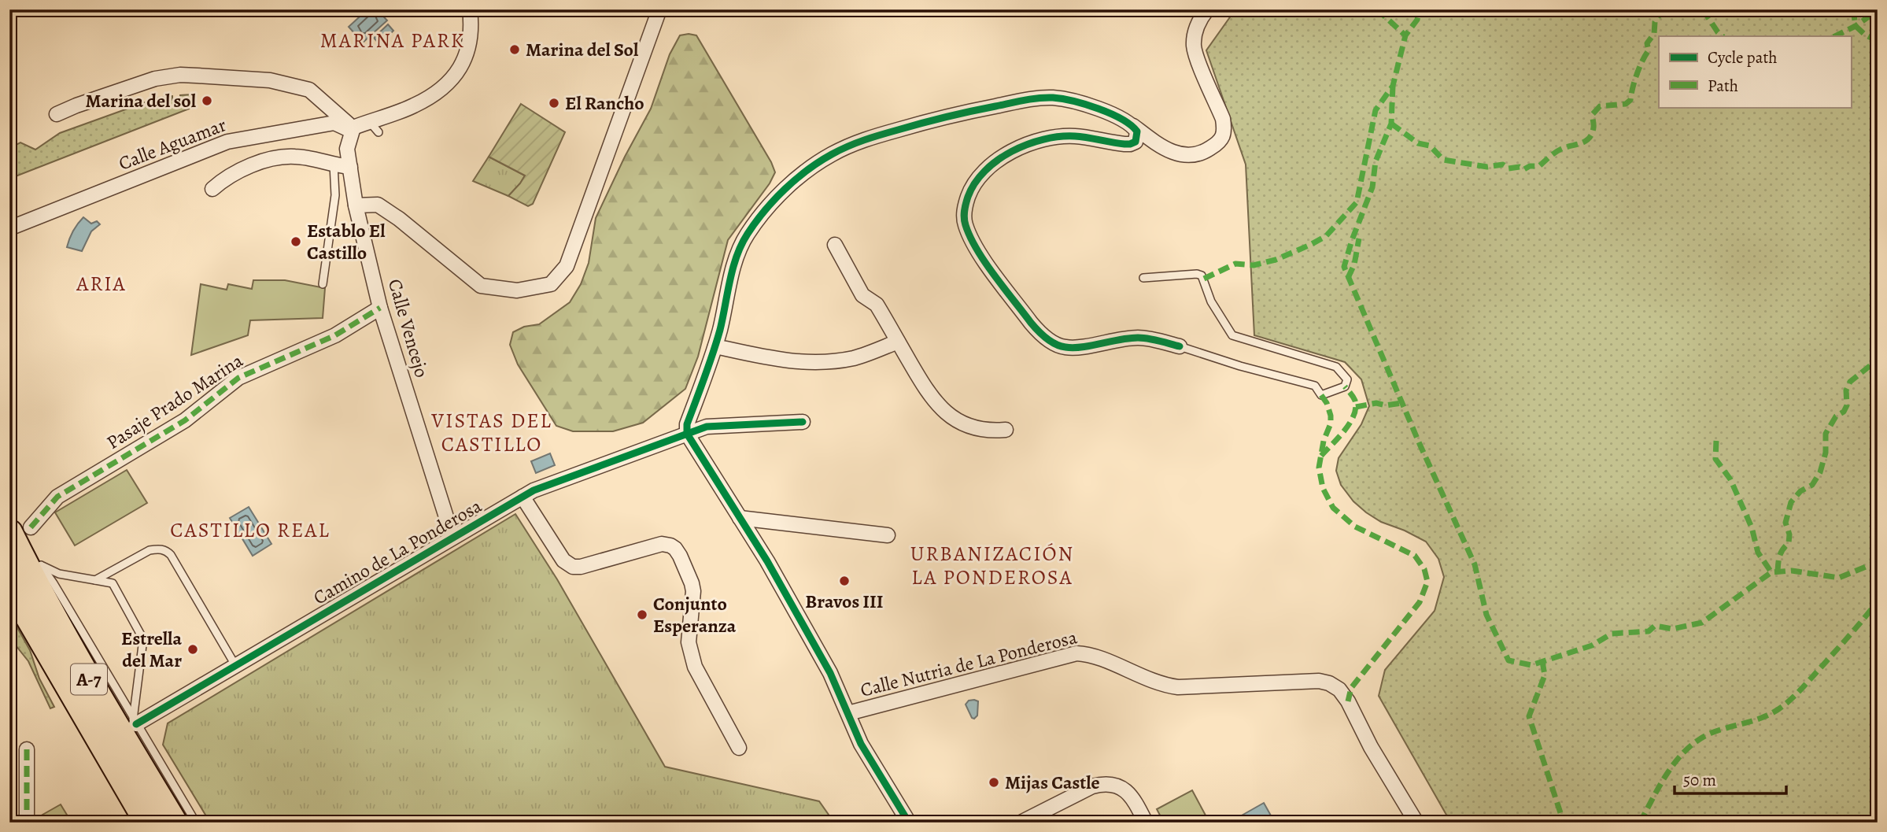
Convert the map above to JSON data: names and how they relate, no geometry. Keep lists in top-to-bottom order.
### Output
{
  "streets": {
    "highway": ["A-7"],
    "street": [
      "Calle Aguamar",
      "Calle Vencejo",
      "Pasaje Prado Marina",
      "Camino de La Ponderosa",
      "Calle Nutria de La Ponderosa"
    ]
  },
  "crossings": [
    ["Calle Aguamar", "Calle Vencejo"],
    ["Calle Vencejo", "Pasaje Prado Marina"],
    ["Calle Vencejo", "Camino de La Ponderosa"],
    ["Pasaje Prado Marina", "A-7"]
  ],
  "districts": [
    "MARINA PARK",
    "ARIA",
    "VISTAS DEL CASTILLO",
    "CASTILLO REAL",
    "URBANIZACIÓN LA PONDEROSA"
  ],
  "places": [
    "Marina del Sol",
    "Marina del sol",
    "El Rancho",
    "Establo El Castillo",
    "Bravos III",
    "Conjunto Esperanza",
    "Estrella del Mar",
    "Mijas Castle"
  ],
  "legend": ["Cycle path", "Path"],
  "scale_bar": "50 m"
}
